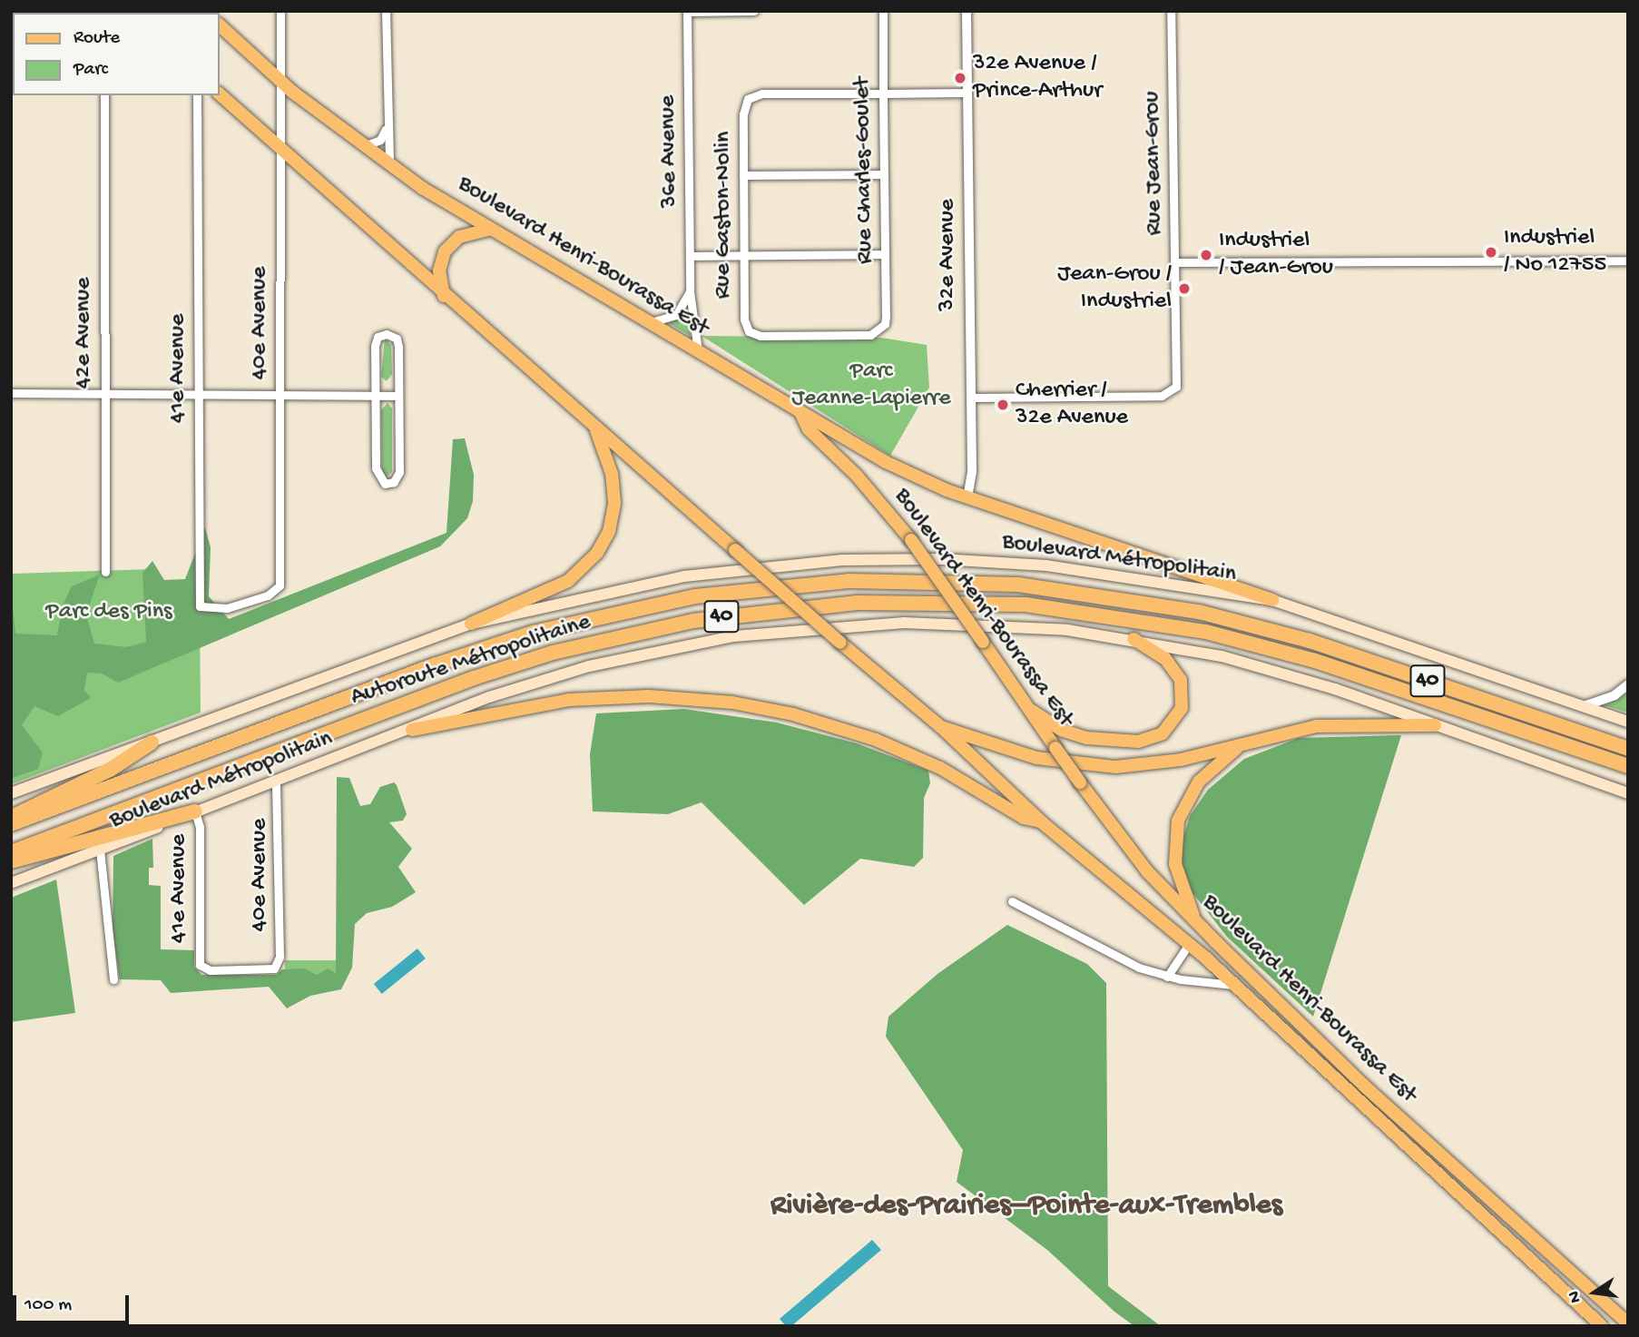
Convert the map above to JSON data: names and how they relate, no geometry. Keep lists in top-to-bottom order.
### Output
{
  "streets": {
    "highway": ["40", "Autoroute Métropolitaine"],
    "main road": ["Boulevard Henri-Bourassa Est", "Boulevard Métropolitain"],
    "street": [
      "36e Avenue",
      "Rue Jean-Grou",
      "Rue Charles-Goulet",
      "Rue Gaston-Nolin",
      "32e Avenue",
      "40e Avenue",
      "42e Avenue",
      "41e Avenue"
    ]
  },
  "crossings": [
    ["36e Avenue", "Boulevard Henri-Bourassa Est"],
    ["Rue Jean-Grou", "32e Avenue"],
    ["Rue Charles-Goulet", "Rue Gaston-Nolin"],
    ["Boulevard Henri-Bourassa Est", "40e Avenue"],
    ["40e Avenue", "41e Avenue"],
    ["40e Avenue", "Boulevard Métropolitain"],
    ["41e Avenue", "Boulevard Métropolitain"]
  ],
  "districts": ["Rivière-des-Prairies–Pointe-aux-Trembles"],
  "parks": ["Parc Jeanne-Lapierre", "Parc des Pins"],
  "places": [
    "32e Avenue / Prince-Arthur",
    "Industriel / No 12755",
    "Industriel / Jean-Grou",
    "Jean-Grou / Industriel",
    "Cherrier / 32e Avenue"
  ],
  "legend": ["Route", "Parc"],
  "scale_bar": "100 m",
  "north": "left"
}
